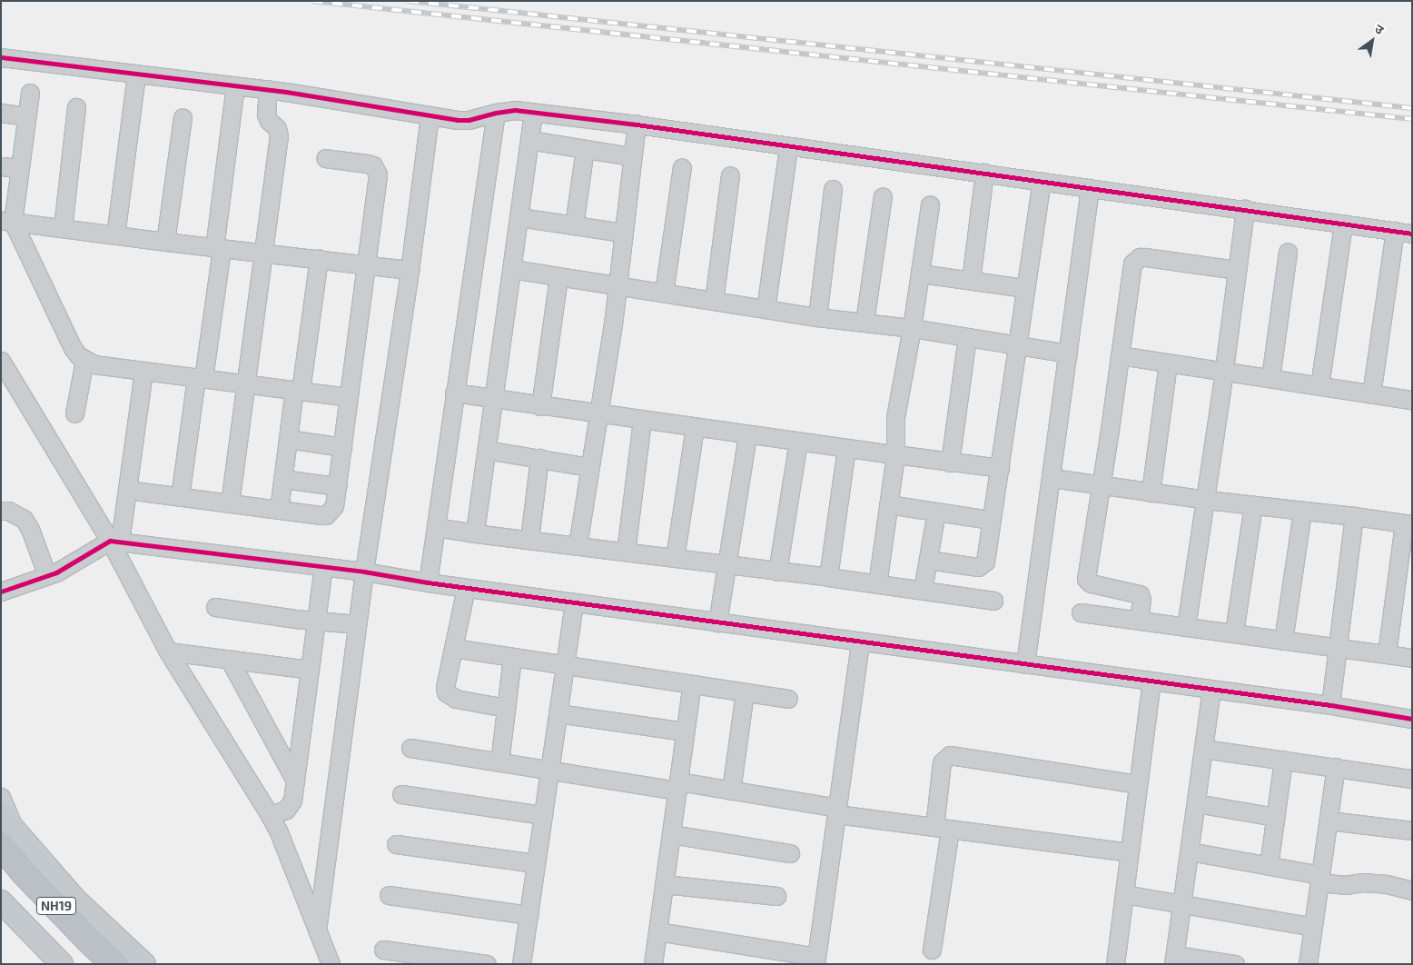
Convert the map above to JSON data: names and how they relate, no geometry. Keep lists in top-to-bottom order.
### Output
{
  "streets": {
    "highway": ["NH19"]
  },
  "north": "top right"
}
